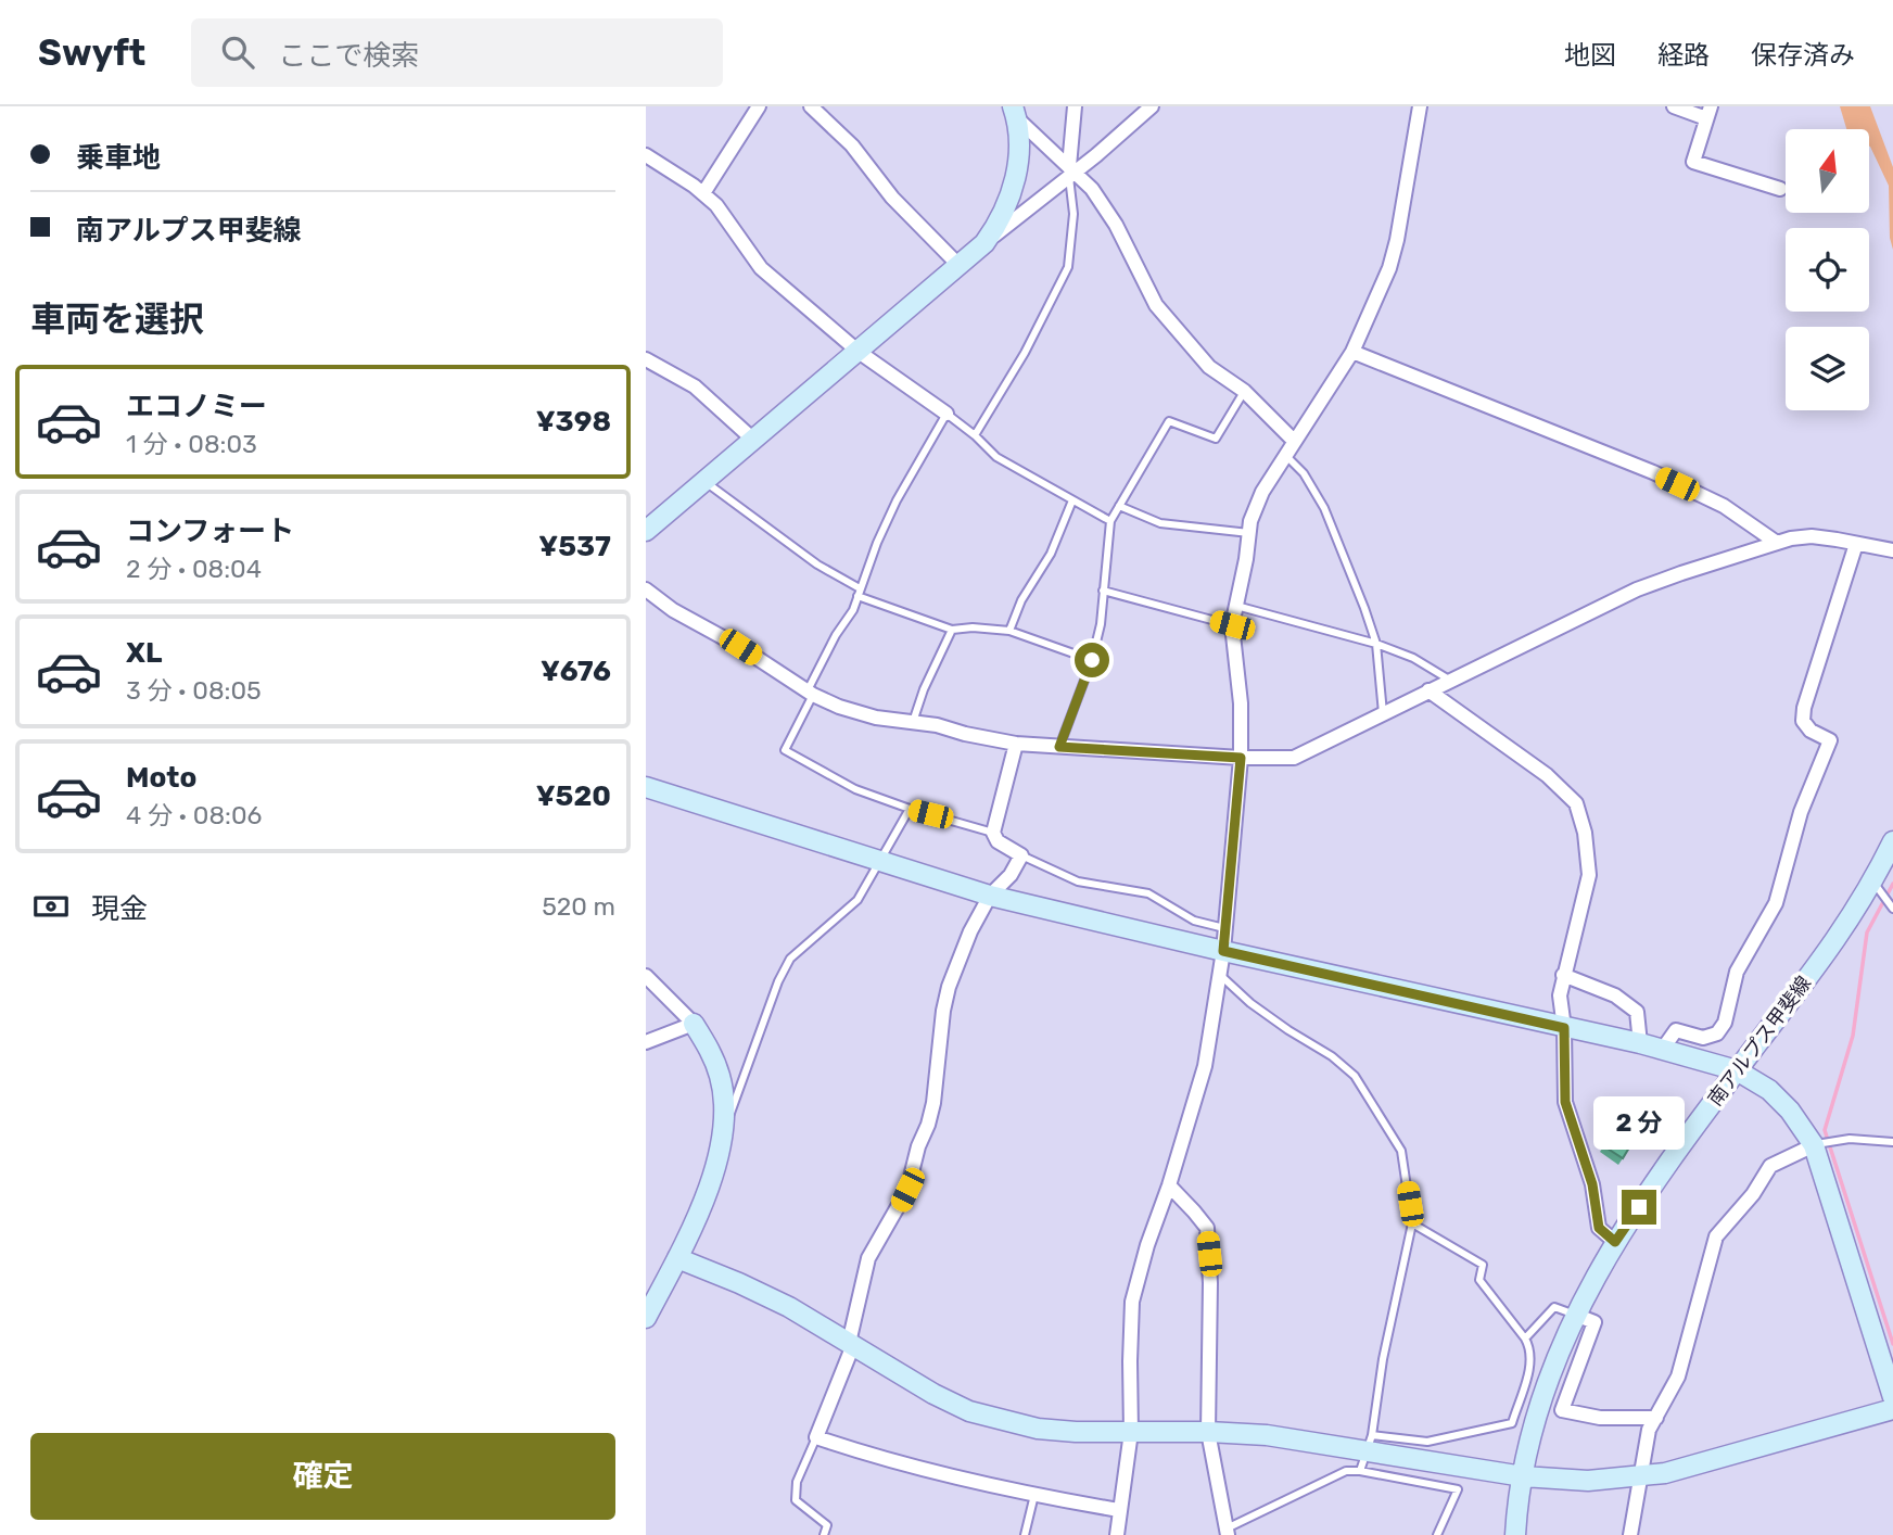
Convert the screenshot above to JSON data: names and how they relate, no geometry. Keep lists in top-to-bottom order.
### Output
{
  "streets": {
    "street": ["南アルプス甲斐線"]
  },
  "north": "top",
  "page": {
    "header": "Swyft",
    "search": "ここで検索",
    "nav": ["地図", "経路", "保存済み"],
    "banner": ["乗車地", "南アルプス甲斐線"],
    "heading": "車両を選択",
    "list": [
      {
        "name": "エコノミー",
        "note": "1 分 · 08:03",
        "value": "¥398"
      },
      {
        "name": "コンフォート",
        "note": "2 分 · 08:04",
        "value": "¥537"
      },
      {
        "name": "XL",
        "note": "3 分 · 08:05",
        "value": "¥676"
      },
      {
        "name": "Moto",
        "note": "4 分 · 08:06",
        "value": "¥520"
      }
    ],
    "pay": ["現金", "520 m"],
    "bubble": "2 分",
    "buttons": "確定"
  }
}
